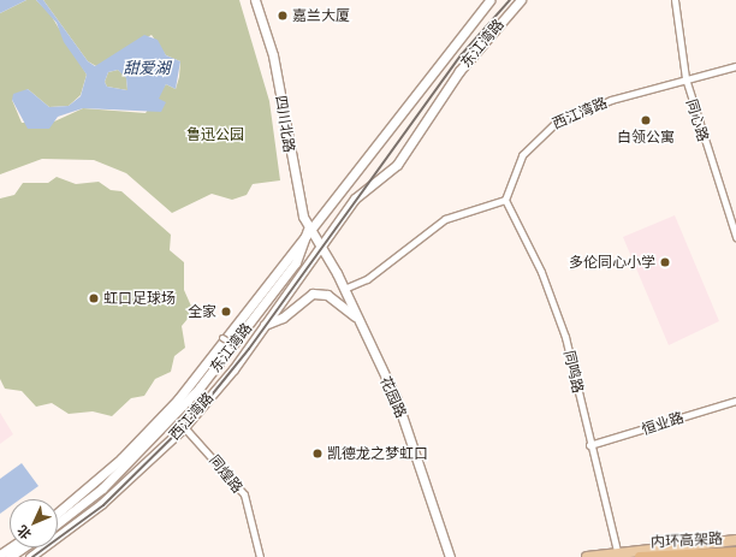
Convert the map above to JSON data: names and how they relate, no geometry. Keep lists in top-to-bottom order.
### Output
{
  "streets": {
    "highway": ["内环高架路"],
    "main road": [
      "东江湾路",
      "西江湾路",
      "四川北路",
      "花园路"
    ],
    "street": [
      "同心路",
      "同鸣路",
      "恒业路",
      "同煌路"
    ]
  },
  "crossings": [
    ["东江湾路", "西江湾路"],
    ["东江湾路", "四川北路"],
    ["东江湾路", "花园路"],
    ["西江湾路", "同心路"],
    ["西江湾路", "四川北路"],
    ["西江湾路", "同鸣路"],
    ["西江湾路", "花园路"],
    ["西江湾路", "同煌路"],
    ["四川北路", "花园路"],
    ["同鸣路", "恒业路"]
  ],
  "water": ["甜爱湖"],
  "parks": ["鲁迅公园"],
  "places": [
    "嘉兰大厦",
    "白领公寓",
    "多伦同心小学",
    "虹口足球场",
    "全家",
    "凯德龙之梦虹口"
  ],
  "north": "bottom left"
}
